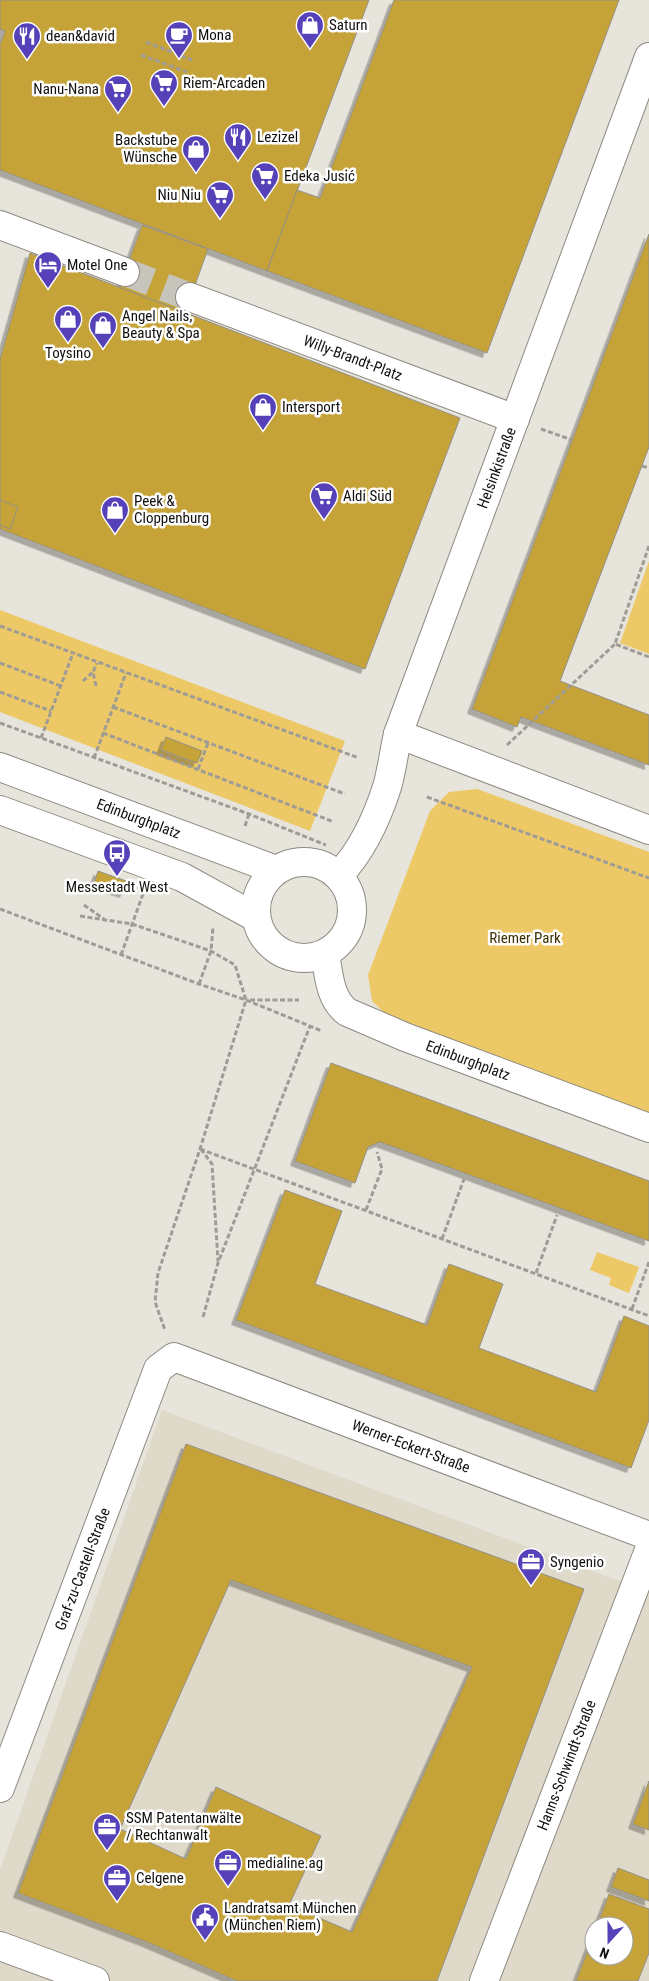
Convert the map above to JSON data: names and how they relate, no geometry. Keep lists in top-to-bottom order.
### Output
{
  "streets": {
    "street": [
      "Willy-Brandt-Platz",
      "Helsinkistraße",
      "Edinburghplatz",
      "Werner-Eckert-Straße",
      "Graf-zu-Castell-Straße",
      "Hanns-Schwindt-Straße"
    ]
  },
  "crossings": [
    ["Willy-Brandt-Platz", "Helsinkistraße"],
    ["Helsinkistraße", "Edinburghplatz"],
    ["Werner-Eckert-Straße", "Graf-zu-Castell-Straße"]
  ],
  "parks": ["Riemer Park"],
  "places": {
    "shop": [
      "Saturn",
      "Backstube Wünsche",
      "Toysino",
      "Angel Nails, Beauty & Spa",
      "Intersport",
      "Peek & Cloppenburg"
    ],
    "cafe": ["Mona"],
    "restaurant": ["dean&david", "Lezizel"],
    "supermarket": [
      "Riem-Arcaden",
      "Nanu-Nana",
      "Edeka Jusić",
      "Niu Niu",
      "Aldi Süd"
    ],
    "hotel": ["Motel One"],
    "bus stop": ["Messestadt West"],
    "office": [
      "Syngenio",
      "SSM Patentanwälte / Rechtanwalt",
      "medialine.ag",
      "Celgene"
    ],
    "public building": ["Landratsamt München (München Riem)"]
  },
  "north": "bottom"
}
